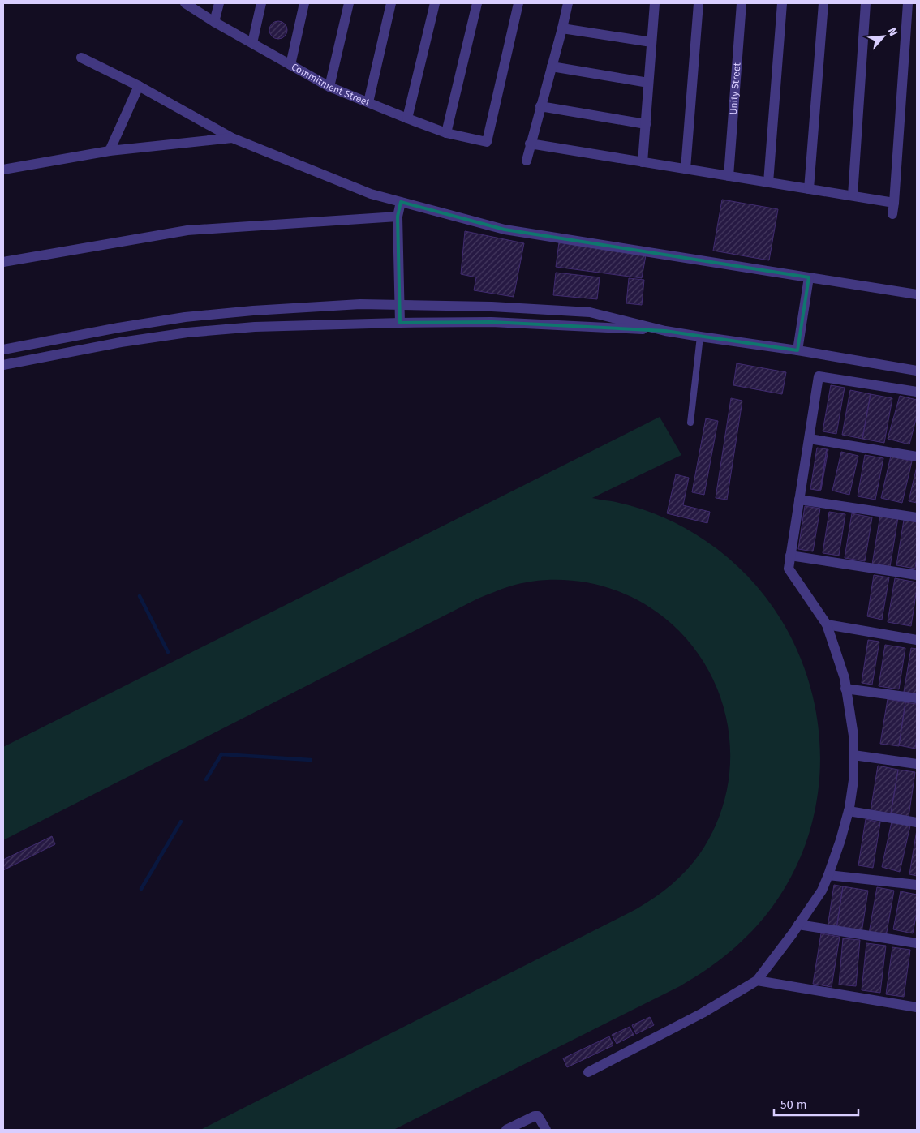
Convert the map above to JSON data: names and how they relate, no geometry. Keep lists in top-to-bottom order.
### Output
{
  "streets": {
    "street": ["Commitment Street", "Unity Street"]
  },
  "scale_bar": "50 m",
  "north": "top right"
}
